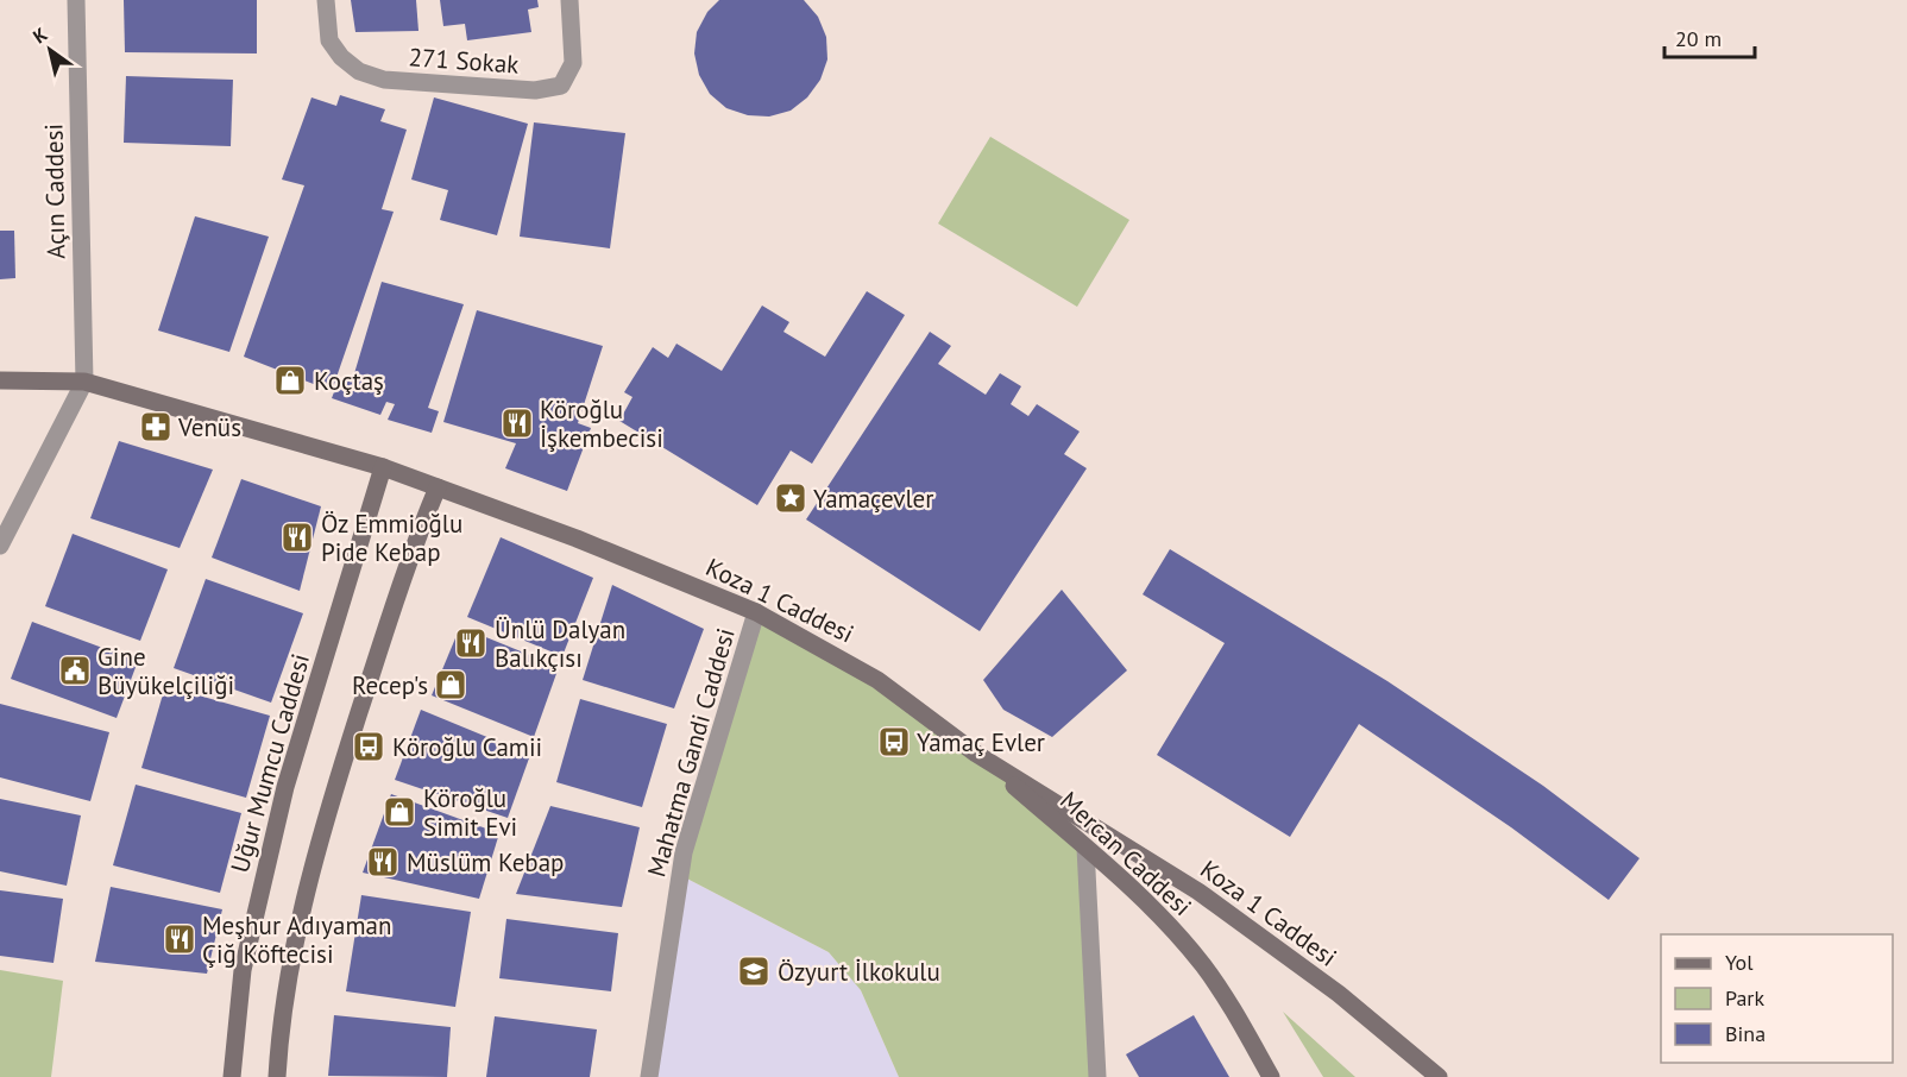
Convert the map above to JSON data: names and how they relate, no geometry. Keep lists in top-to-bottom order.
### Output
{
  "streets": {
    "main road": ["Koza 1 Caddesi", "Uğur Mumcu Caddesi", "Mercan Caddesi"],
    "street": ["271 Sokak", "Açın Caddesi", "Mahatma Gandi Caddesi"]
  },
  "crossings": [
    ["Açın Caddesi", "Koza 1 Caddesi"],
    ["Koza 1 Caddesi", "Mahatma Gandi Caddesi"],
    ["Koza 1 Caddesi", "Uğur Mumcu Caddesi"],
    ["Koza 1 Caddesi", "Mercan Caddesi"]
  ],
  "places": {
    "shop": ["Koçtaş", "Recep's", "Köroğlu Simit Evi"],
    "restaurant": [
      "Köroğlu İşkembecisi",
      "Öz Emmioğlu Pide Kebap",
      "Ünlü Dalyan Balıkçısı",
      "Müslüm Kebap",
      "Meşhur Adıyaman Çiğ Köftecisi"
    ],
    "pharmacy": ["Venüs"],
    "place": ["Yamaçevler"],
    "public building": ["Gine Büyükelçiliği"],
    "bus stop": ["Yamaç Evler", "Köroğlu Camii"],
    "school or university": ["Özyurt İlkokulu"]
  },
  "legend": ["Yol", "Park", "Bina"],
  "scale_bar": "20 m",
  "north": "top left"
}
